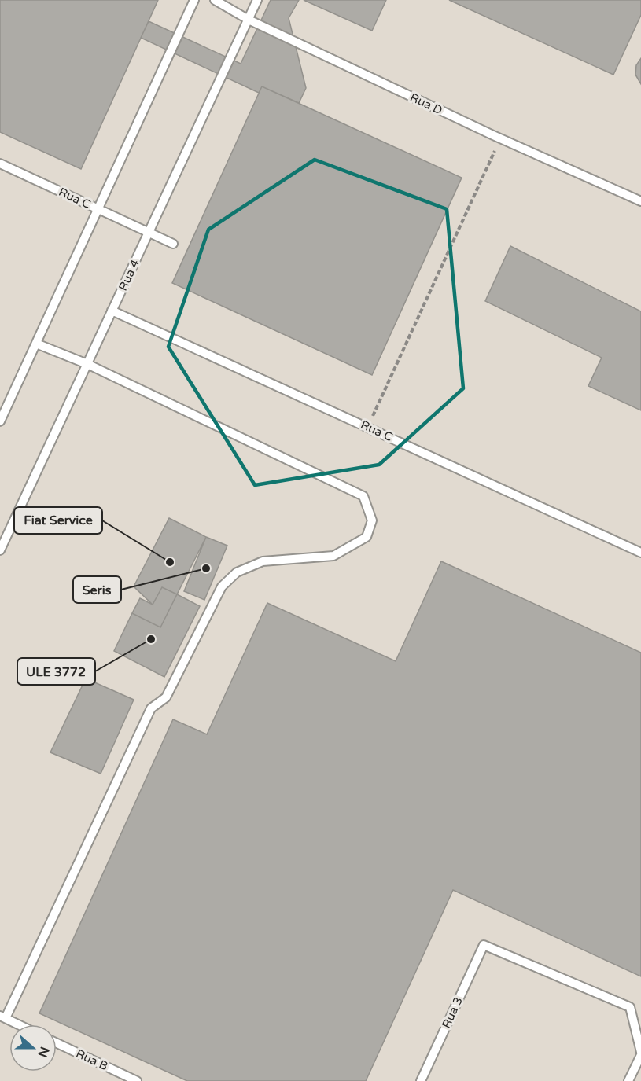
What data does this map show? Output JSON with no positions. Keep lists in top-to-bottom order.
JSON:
{
  "streets": {
    "lane": [
      "Rua D",
      "Rua C",
      "Rua 4",
      "Rua 3",
      "Rua B"
    ]
  },
  "crossings": [
    ["Rua D", "Rua 4"],
    ["Rua C", "Rua 4"]
  ],
  "places": ["Fiat Service", "Seris", "ULE 3772"],
  "north": "right"
}
